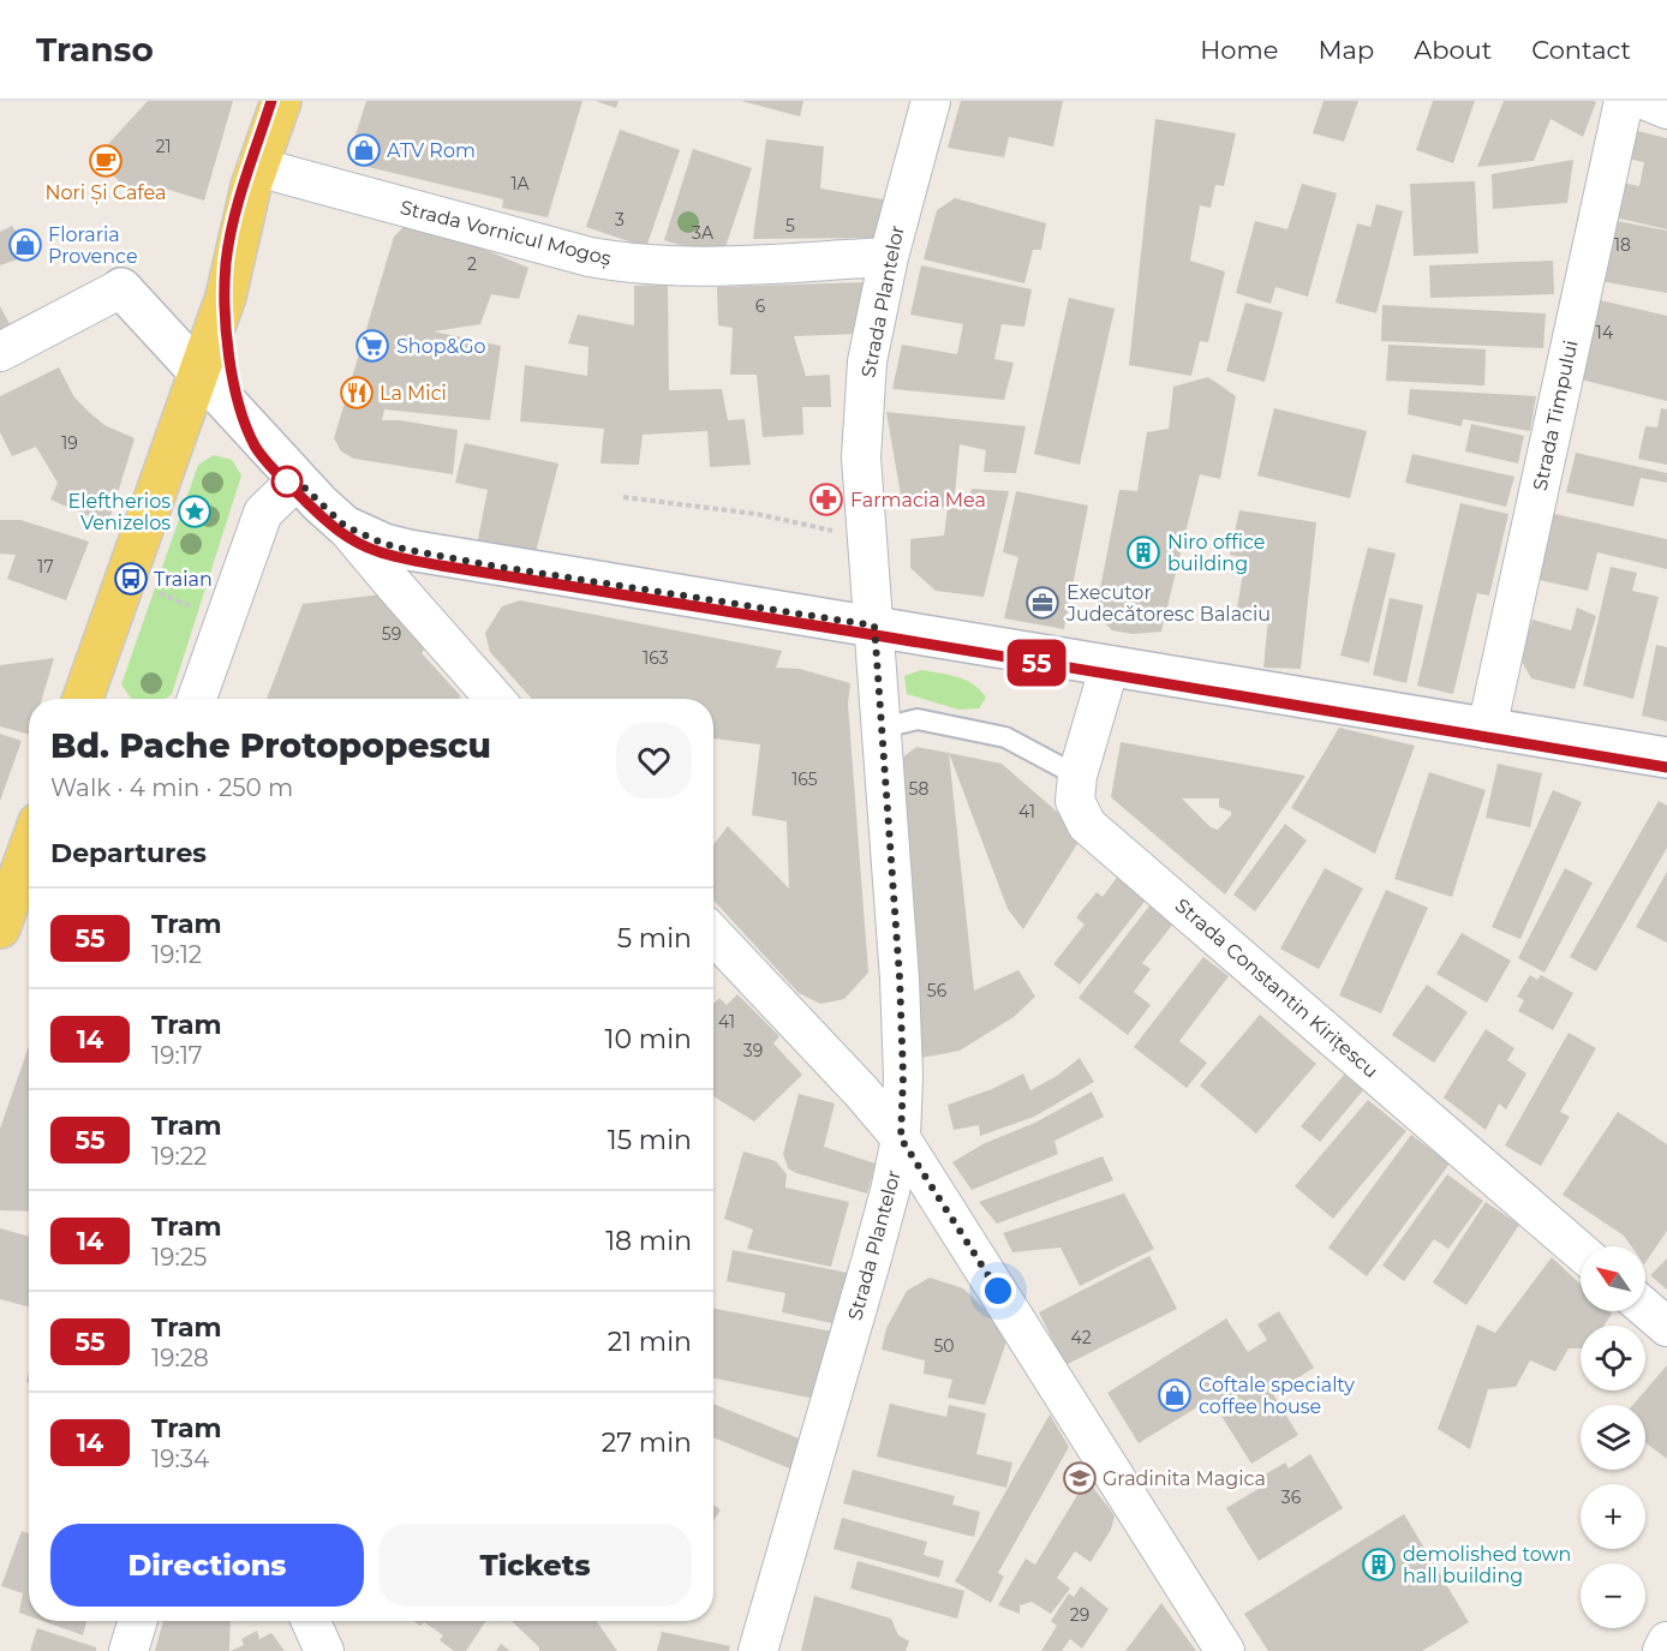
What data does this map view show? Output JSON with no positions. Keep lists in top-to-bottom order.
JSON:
{
  "streets": {
    "street": [
      "Strada Vornicul Mogoș",
      "Strada Plantelor",
      "Strada Timpului",
      "Strada Constantin Kirițescu"
    ]
  },
  "crossings": [
    ["Strada Vornicul Mogoș", "Strada Plantelor"]
  ],
  "places": {
    "shop": ["ATV Rom", "Floraria Provence", "Coftale specialty coffee house"],
    "cafe": ["Nori Și Cafea"],
    "supermarket": ["Shop&Go"],
    "restaurant": ["La Mici"],
    "pharmacy": ["Farmacia Mea"],
    "place": ["Eleftherios Venizelos"],
    "building": ["Niro office building", "demolished town hall building"],
    "bus stop": ["Traian"],
    "office": ["Executor Judecătoresc Balaciu"],
    "school or university": ["Gradinita Magica"]
  },
  "lines": ["tram line 55"],
  "house_numbers": [
    "21",
    "1A",
    "3",
    "5",
    "3A",
    "18",
    "2",
    "6",
    "14",
    "19",
    "17",
    "59",
    "163",
    "165",
    "58",
    "41",
    "56",
    "41",
    "39",
    "42",
    "50",
    "36",
    "29"
  ],
  "north": "top left",
  "page": {
    "header": "Transo",
    "nav": [
      "Home",
      "Map",
      "About",
      "Contact"
    ],
    "on_map": "55",
    "heading": [
      ["Bd. Pache Protopopescu", "Walk · 4 min · 250 m"],
      "Departures"
    ],
    "list": [
      {
        "mark": "55",
        "name": "Tram",
        "note": "19:12",
        "value": "5 min"
      },
      {
        "mark": "14",
        "name": "Tram",
        "note": "19:17",
        "value": "10 min"
      },
      {
        "mark": "55",
        "name": "Tram",
        "note": "19:22",
        "value": "15 min"
      },
      {
        "mark": "14",
        "name": "Tram",
        "note": "19:25",
        "value": "18 min"
      },
      {
        "mark": "55",
        "name": "Tram",
        "note": "19:28",
        "value": "21 min"
      },
      {
        "mark": "14",
        "name": "Tram",
        "note": "19:34",
        "value": "27 min"
      }
    ],
    "map_buttons": ["+", "−"],
    "buttons": ["Directions", "Tickets"]
  }
}
